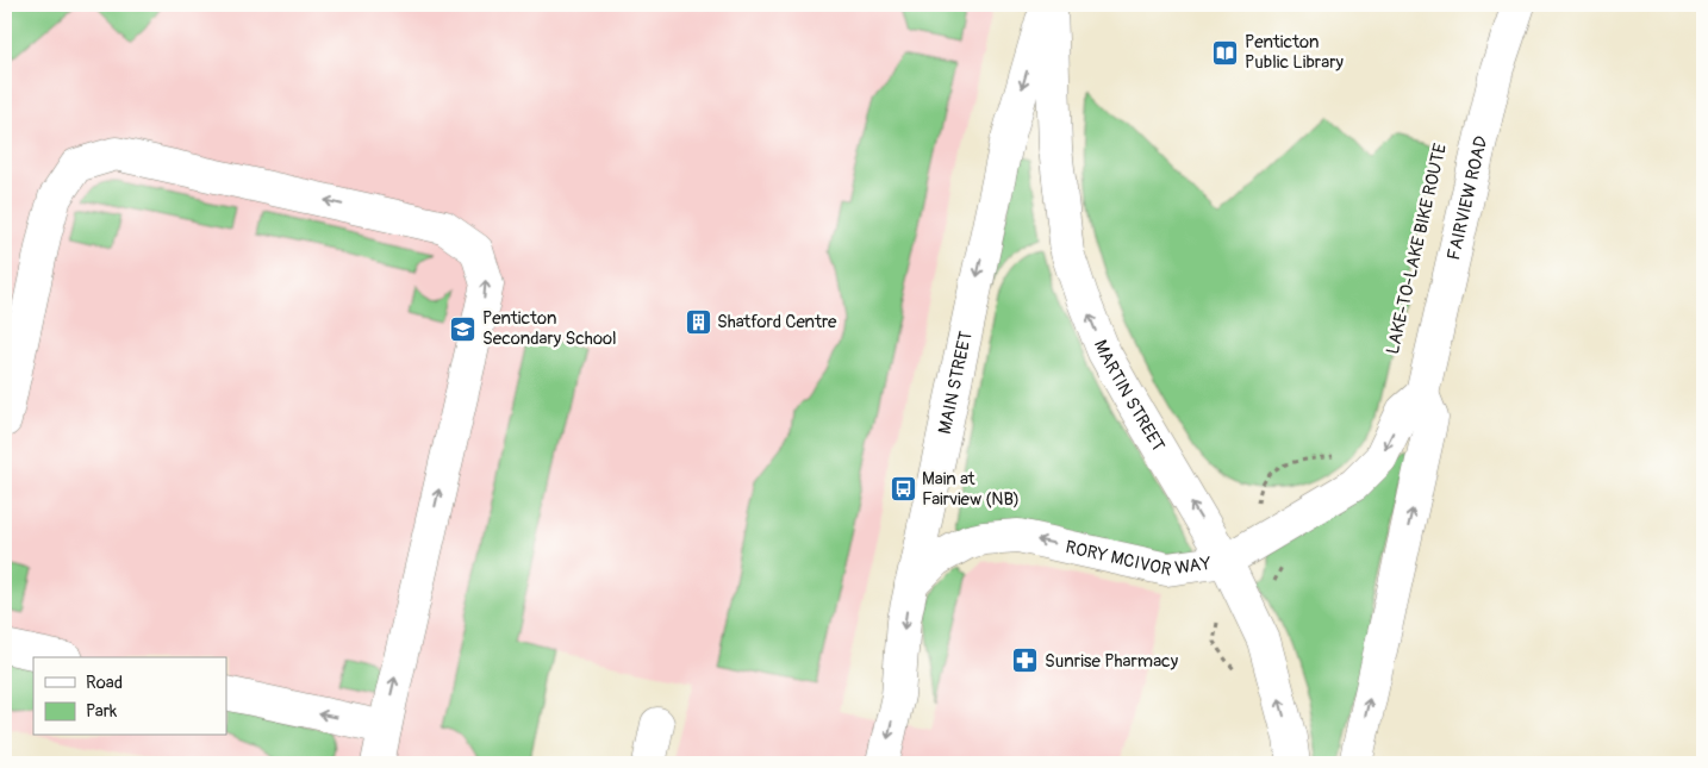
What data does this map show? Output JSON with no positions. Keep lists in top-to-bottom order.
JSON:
{
  "streets": {
    "main road": [
      "FAIRVIEW ROAD",
      "MAIN STREET",
      "MARTIN STREET",
      "RORY MCIVOR WAY"
    ]
  },
  "crossings": [
    ["FAIRVIEW ROAD", "RORY MCIVOR WAY"],
    ["MAIN STREET", "MARTIN STREET"],
    ["MAIN STREET", "RORY MCIVOR WAY"],
    ["MARTIN STREET", "RORY MCIVOR WAY"]
  ],
  "one_way": ["MAIN STREET", "MARTIN STREET", "RORY MCIVOR WAY"],
  "places": {
    "library": ["Penticton Public Library"],
    "building": ["Shatford Centre"],
    "school or university": ["Penticton Secondary School"],
    "bus stop": ["Main at Fairview (NB)"],
    "pharmacy": ["Sunrise Pharmacy"]
  },
  "legend": ["Road", "Park"]
}
